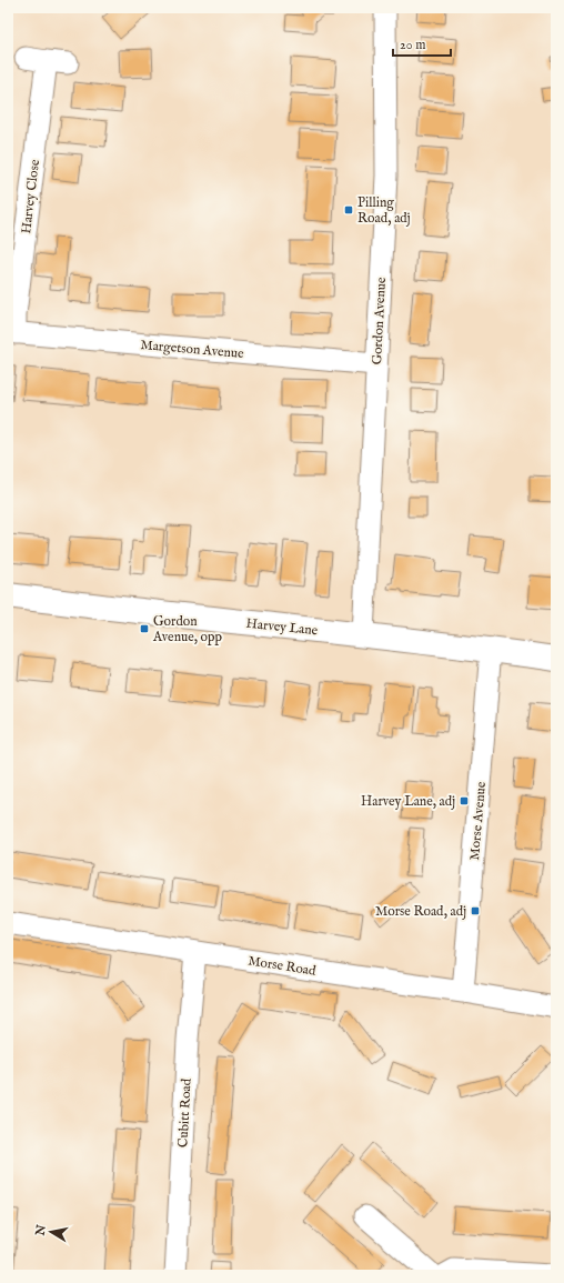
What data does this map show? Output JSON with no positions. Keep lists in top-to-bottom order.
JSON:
{
  "streets": {
    "street": [
      "Harvey Close",
      "Gordon Avenue",
      "Margetson Avenue",
      "Harvey Lane",
      "Morse Avenue",
      "Morse Road",
      "Cubitt Road"
    ]
  },
  "crossings": [
    ["Harvey Close", "Margetson Avenue"],
    ["Gordon Avenue", "Margetson Avenue"],
    ["Gordon Avenue", "Harvey Lane"],
    ["Harvey Lane", "Morse Avenue"],
    ["Morse Avenue", "Morse Road"],
    ["Morse Road", "Cubitt Road"]
  ],
  "places": {
    "transit": [
      "Pilling Road, adj",
      "Gordon Avenue, opp",
      "Harvey Lane, adj",
      "Morse Road, adj"
    ]
  },
  "scale_bar": "20 m",
  "north": "left"
}
